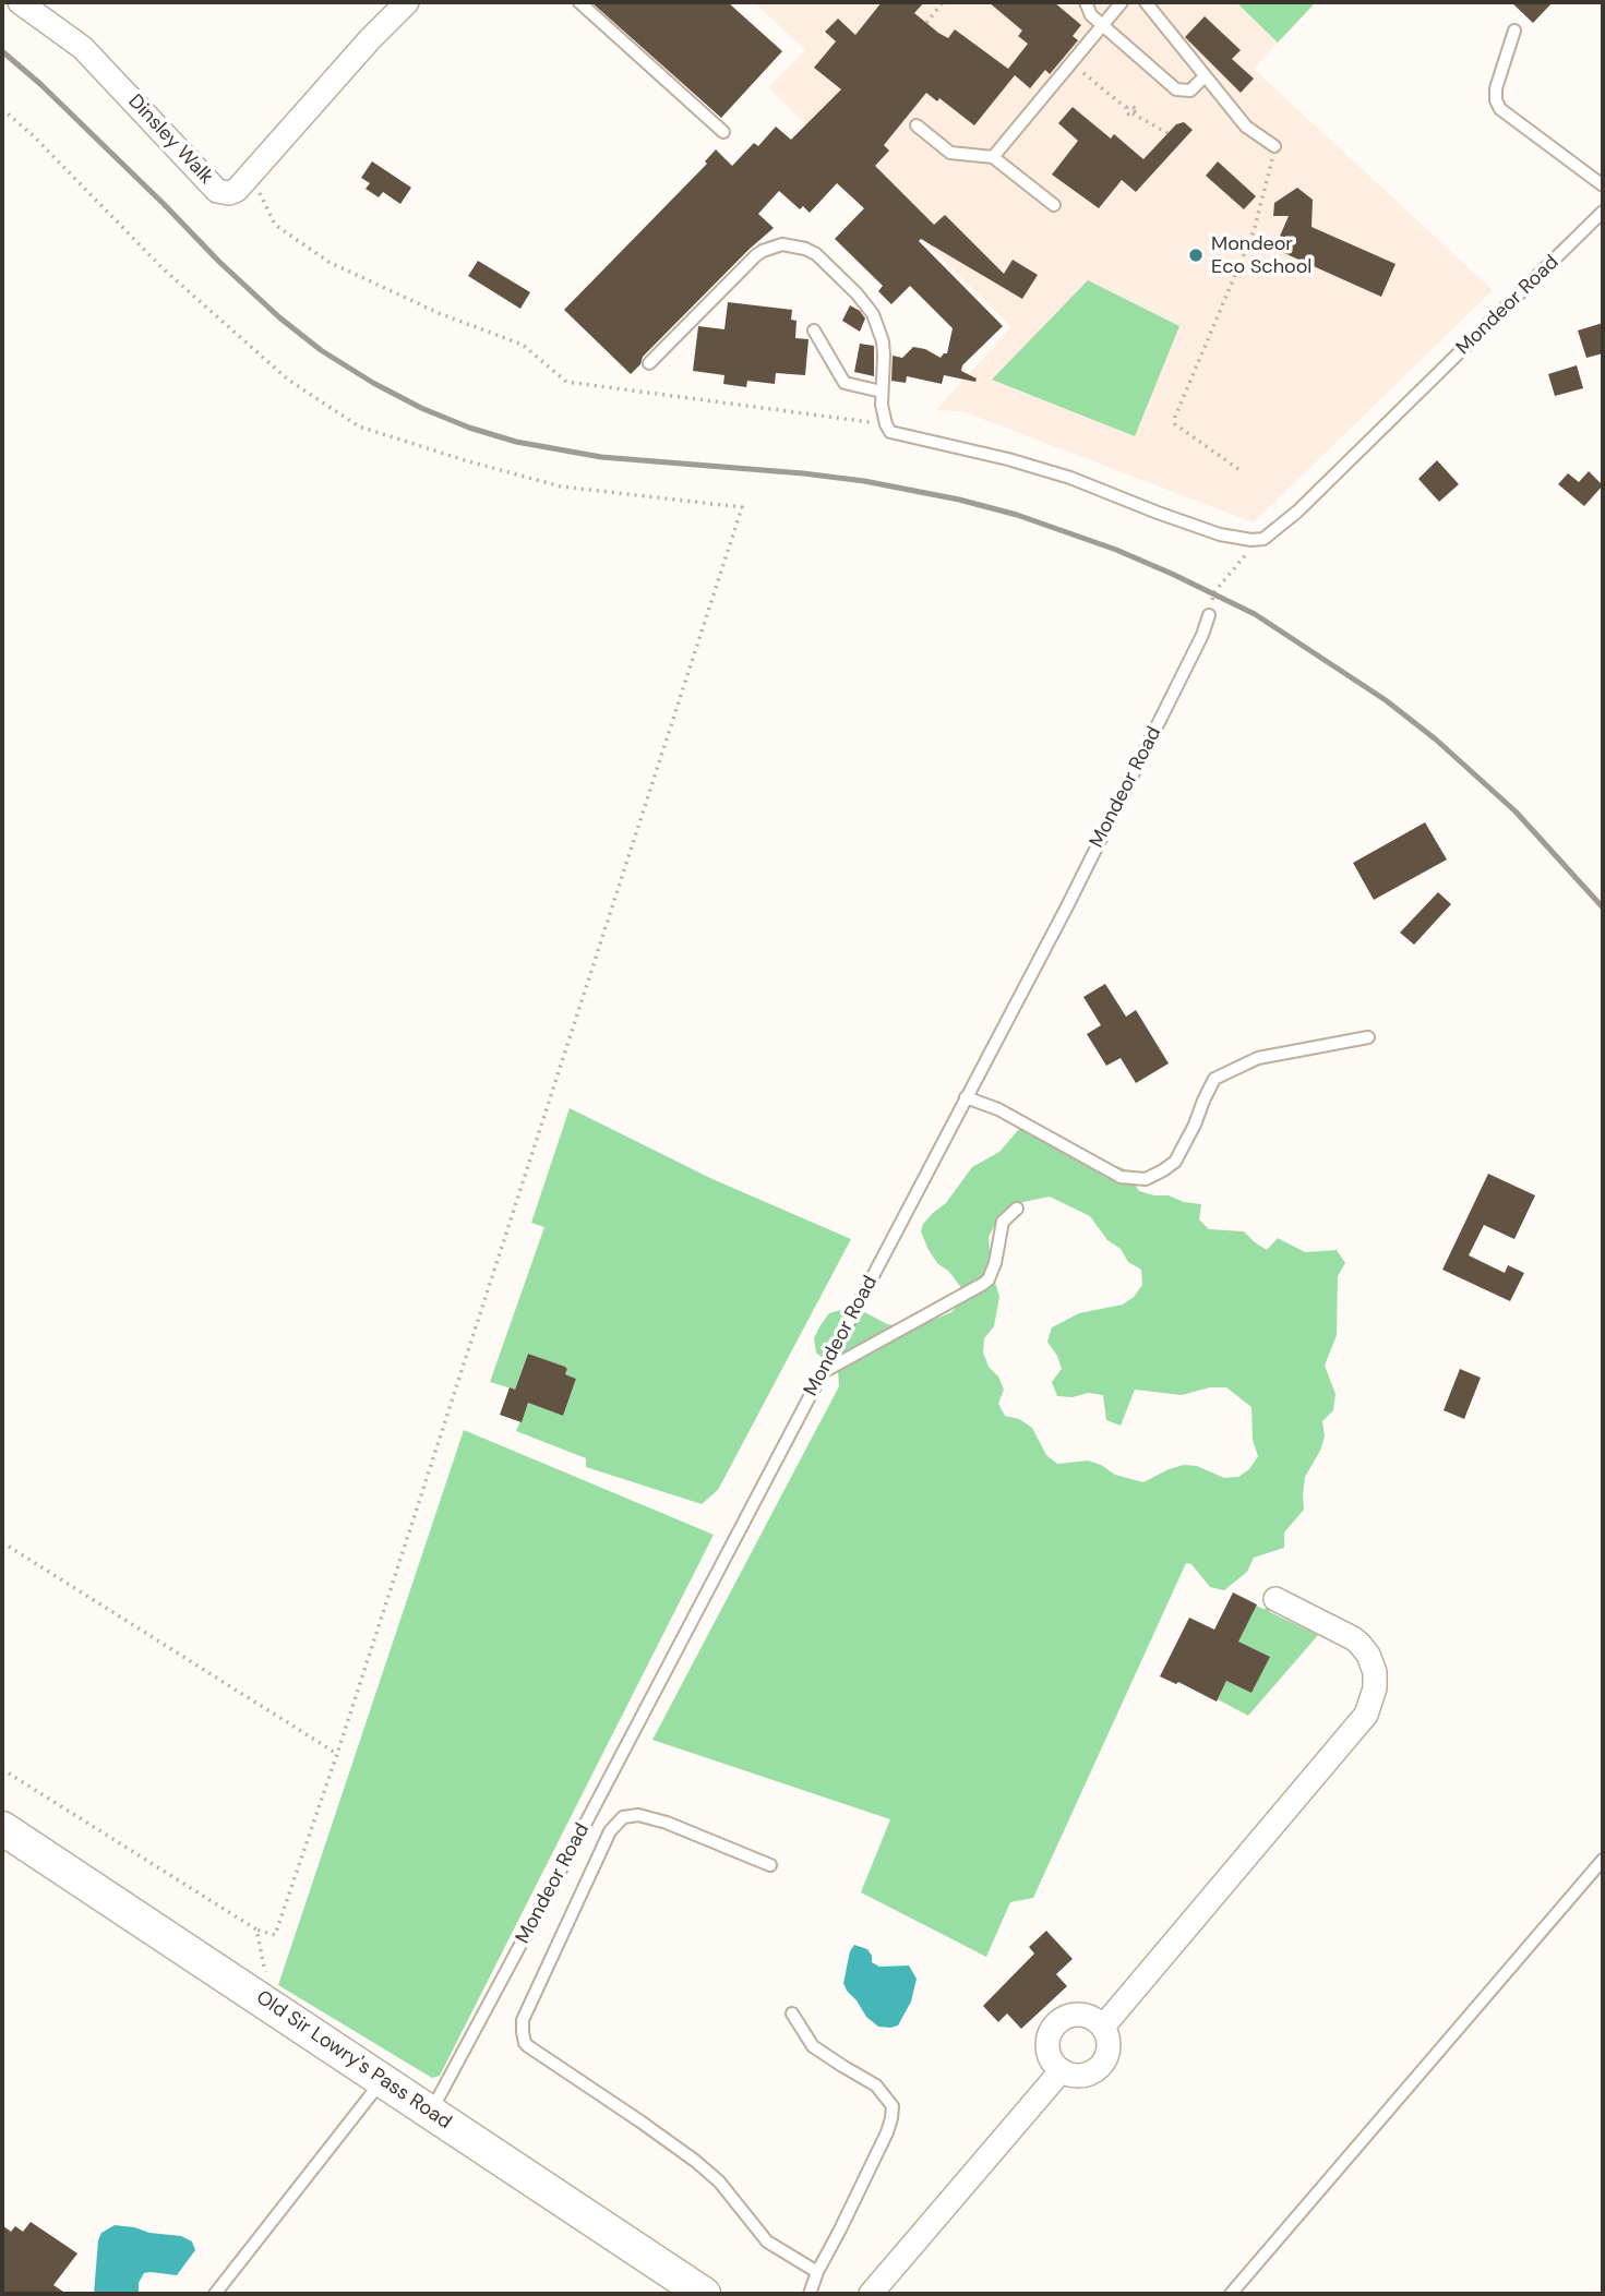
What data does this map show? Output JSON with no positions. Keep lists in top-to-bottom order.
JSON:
{
  "streets": {
    "main road": ["Old Sir Lowry's Pass Road"],
    "street": ["Dinsley Walk"],
    "lane": ["Mondeor Road"]
  },
  "crossings": [
    ["Mondeor Road", "Old Sir Lowry's Pass Road"]
  ],
  "places": ["Mondeor Eco School"]
}
